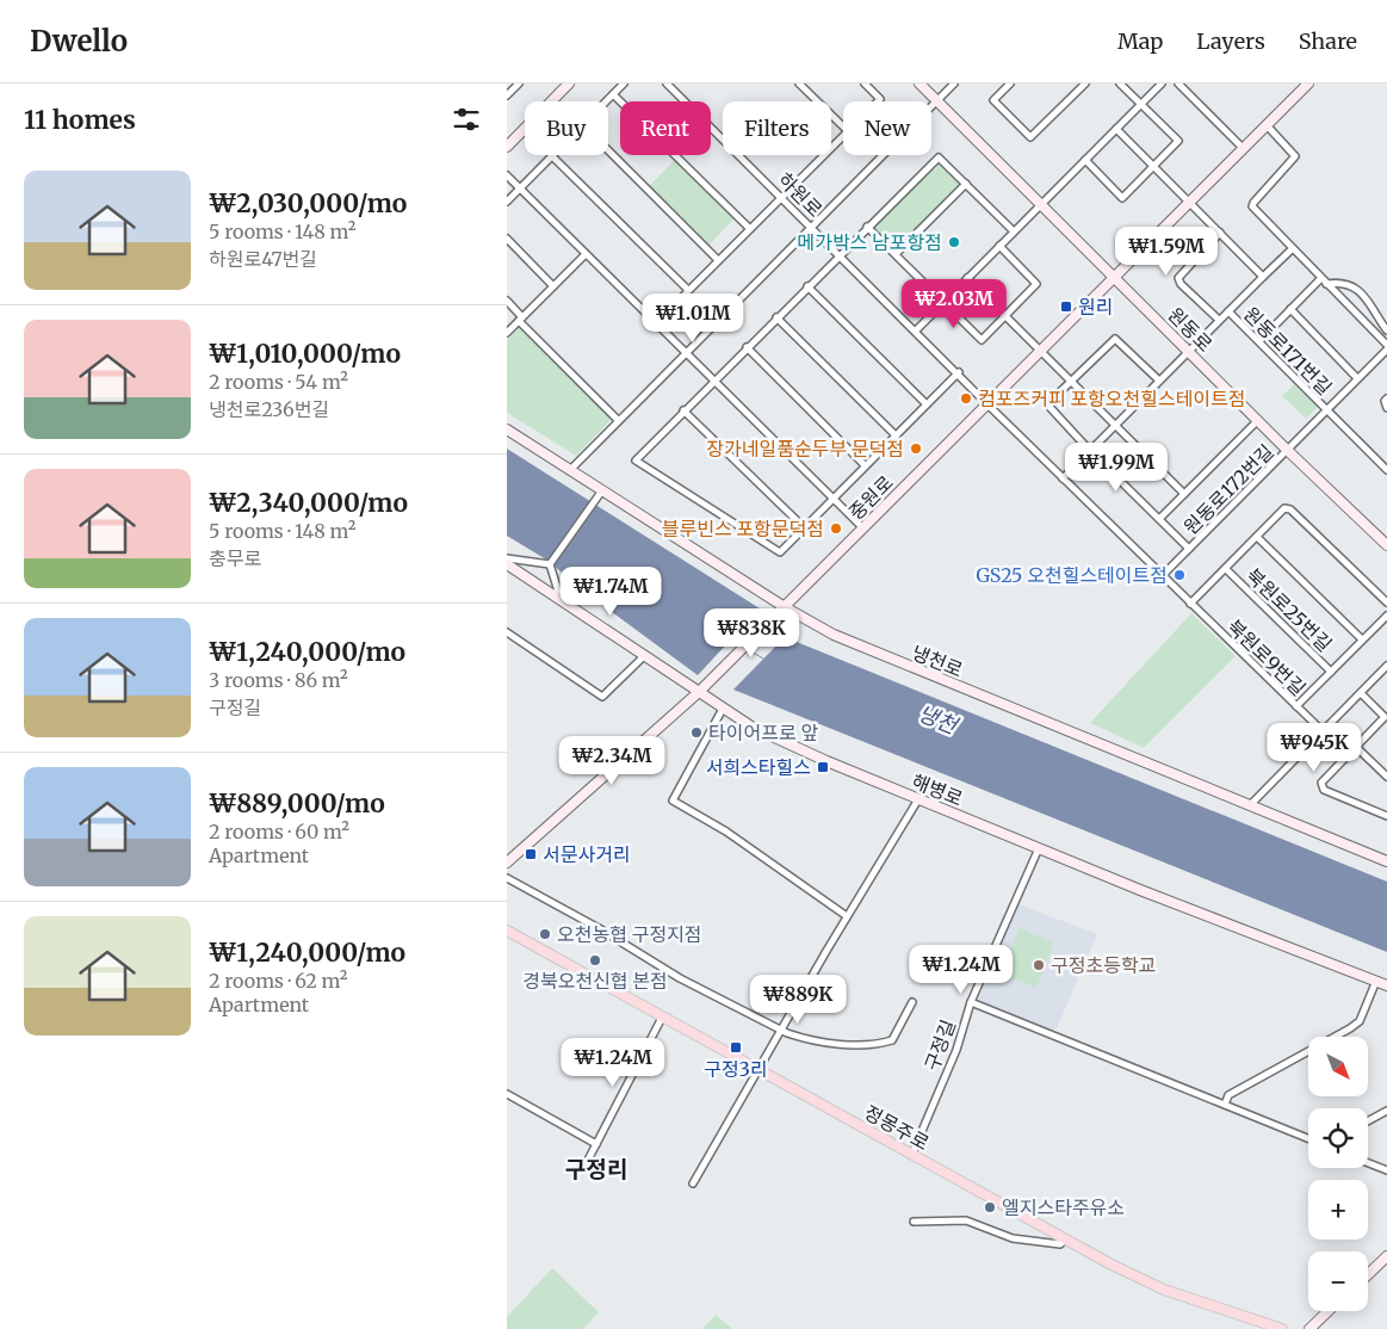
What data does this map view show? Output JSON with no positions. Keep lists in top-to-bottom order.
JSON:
{
  "streets": {
    "main road": ["정몽주로"],
    "street": [
      "하원로",
      "원동로",
      "원동로171번길",
      "원동로172번길",
      "중원로",
      "북원로25번길",
      "북원로9번길",
      "냉천로",
      "해병로",
      "구정길"
    ]
  },
  "crossings": [
    ["하원로", "중원로"],
    ["하원로", "북원로9번길"],
    ["원동로", "원동로171번길"],
    ["원동로", "원동로172번길"],
    ["원동로", "중원로"],
    ["원동로171번길", "원동로172번길"],
    ["원동로172번길", "북원로9번길"],
    ["중원로", "북원로9번길"],
    ["중원로", "냉천로"],
    ["중원로", "해병로"],
    ["북원로25번길", "북원로9번길"],
    ["해병로", "구정길"],
    ["구정길", "정몽주로"]
  ],
  "districts": ["구정리"],
  "water": ["냉천"],
  "places": {
    "other": [
      "메가박스 남포항점",
      "컴포즈커피 포항오천힐스테이트점",
      "장가네일품순두부 문덕점",
      "블루빈스 포항문덕점",
      "GS25 오천힐스테이트점",
      "타이어프로 앞",
      "오천농협 구정지점",
      "경북오천신협 본점",
      "구정초등학교",
      "엘지스타주유소"
    ],
    "transit": [
      "원리",
      "서희스타힐스",
      "서문사거리",
      "구정3리"
    ]
  },
  "north": "bottom right",
  "page": {
    "header": "Dwello",
    "nav": ["Map", "Layers", "Share"],
    "heading": "11 homes",
    "chip": [
      "Buy",
      "Rent",
      "Filters",
      "New"
    ],
    "list": [
      {
        "name": "₩2,030,000/mo",
        "note": "5 rooms · 148 m² · 하원로47번길"
      },
      {
        "name": "₩1,010,000/mo",
        "note": "2 rooms · 54 m² · 냉천로236번길"
      },
      {
        "name": "₩2,340,000/mo",
        "note": "5 rooms · 148 m² · 충무로"
      },
      {
        "name": "₩1,240,000/mo",
        "note": "3 rooms · 86 m² · 구정길"
      },
      {
        "name": "₩889,000/mo",
        "note": "2 rooms · 60 m² · Apartment"
      },
      {
        "name": "₩1,240,000/mo",
        "note": "2 rooms · 62 m² · Apartment"
      }
    ],
    "price": [
      "₩1.59M",
      "₩2.03M",
      "₩1.01M",
      "₩1.99M",
      "₩1.74M",
      "₩838K",
      "₩945K",
      "₩2.34M",
      "₩1.24M",
      "₩889K",
      "₩1.24M"
    ],
    "map_buttons": ["+", "−"]
  }
}
